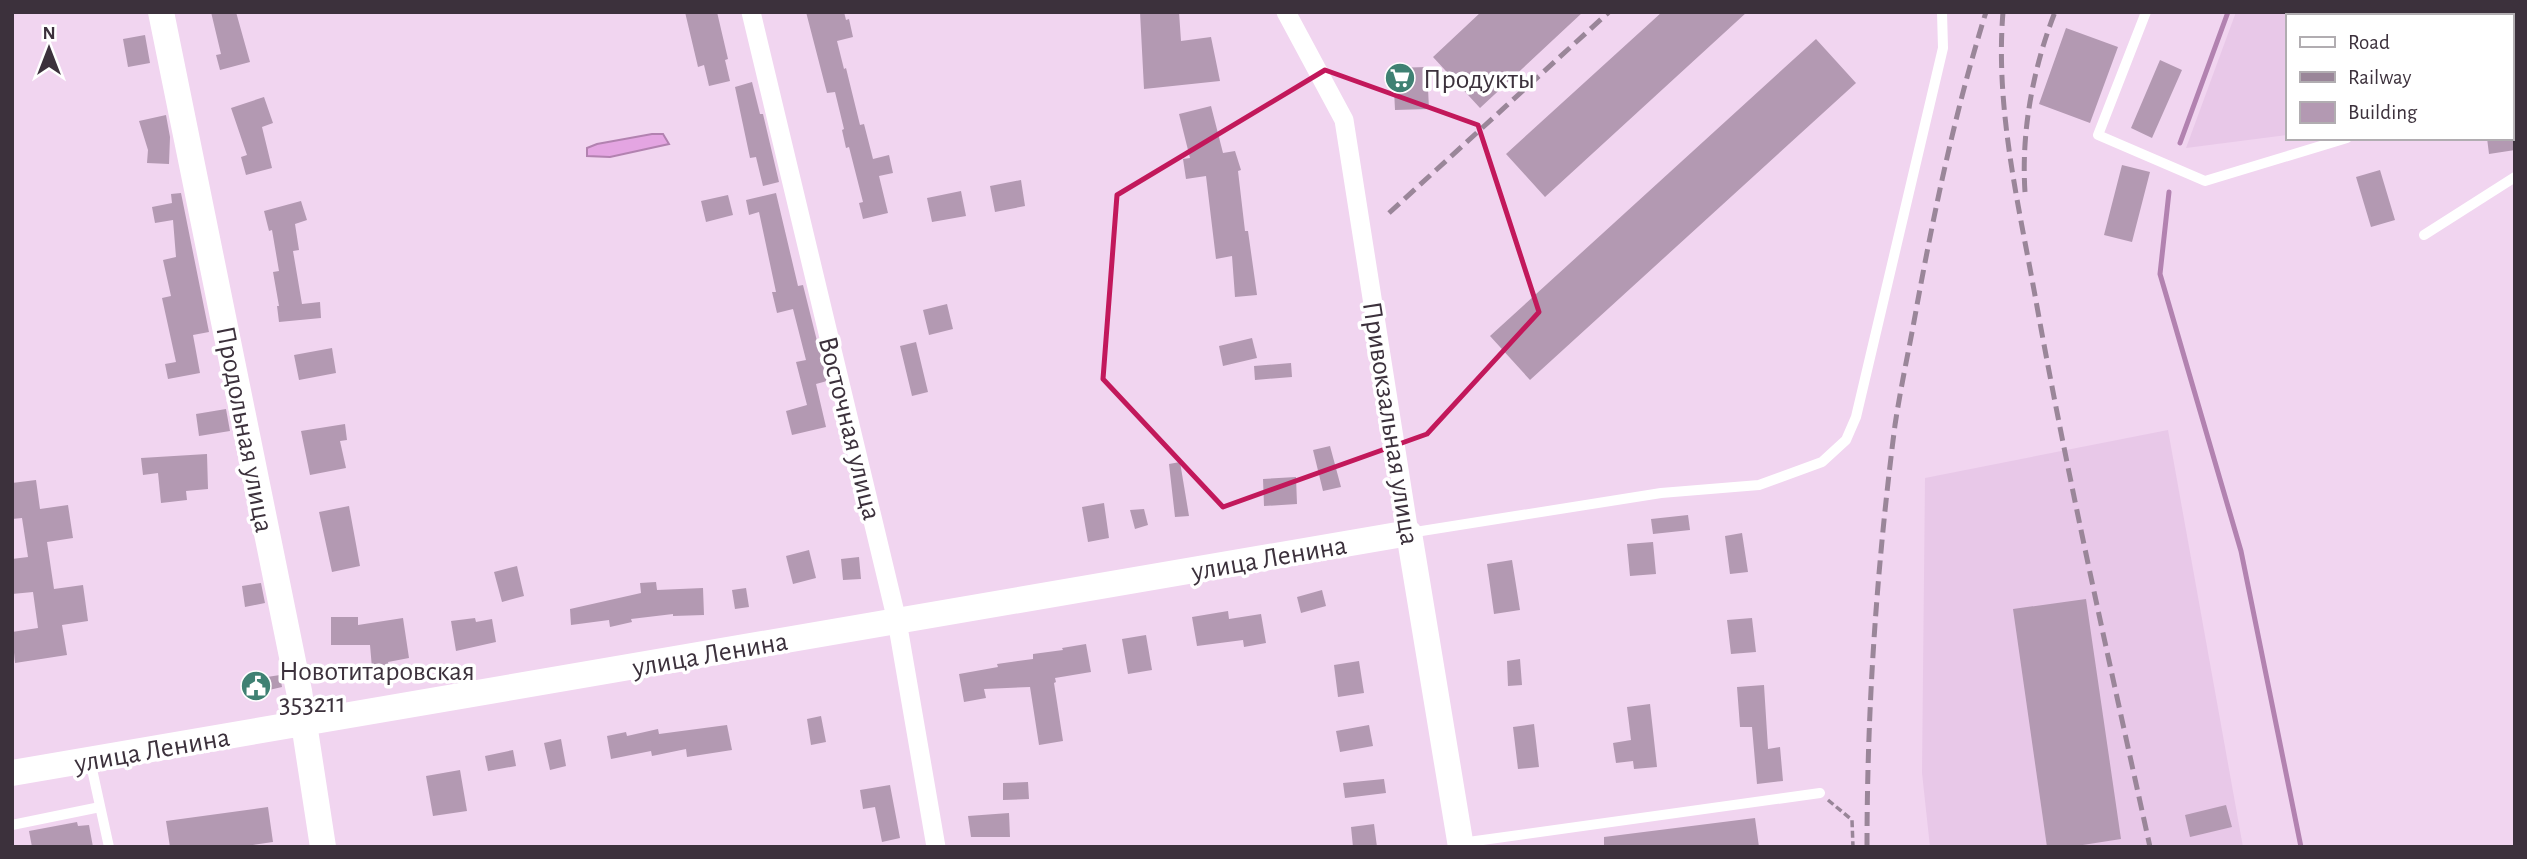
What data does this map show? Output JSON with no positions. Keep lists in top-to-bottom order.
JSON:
{
  "streets": {
    "street": [
      "Привокзальная улица",
      "Восточная улица",
      "Продольная улица",
      "улица Ленина"
    ]
  },
  "crossings": [
    ["Привокзальная улица", "улица Ленина"],
    ["Восточная улица", "улица Ленина"],
    ["Продольная улица", "улица Ленина"]
  ],
  "places": {
    "supermarket": ["Продукты"],
    "public building": ["Новотитаровская 353211"]
  },
  "legend": ["Road", "Railway", "Building"],
  "north": "top"
}
